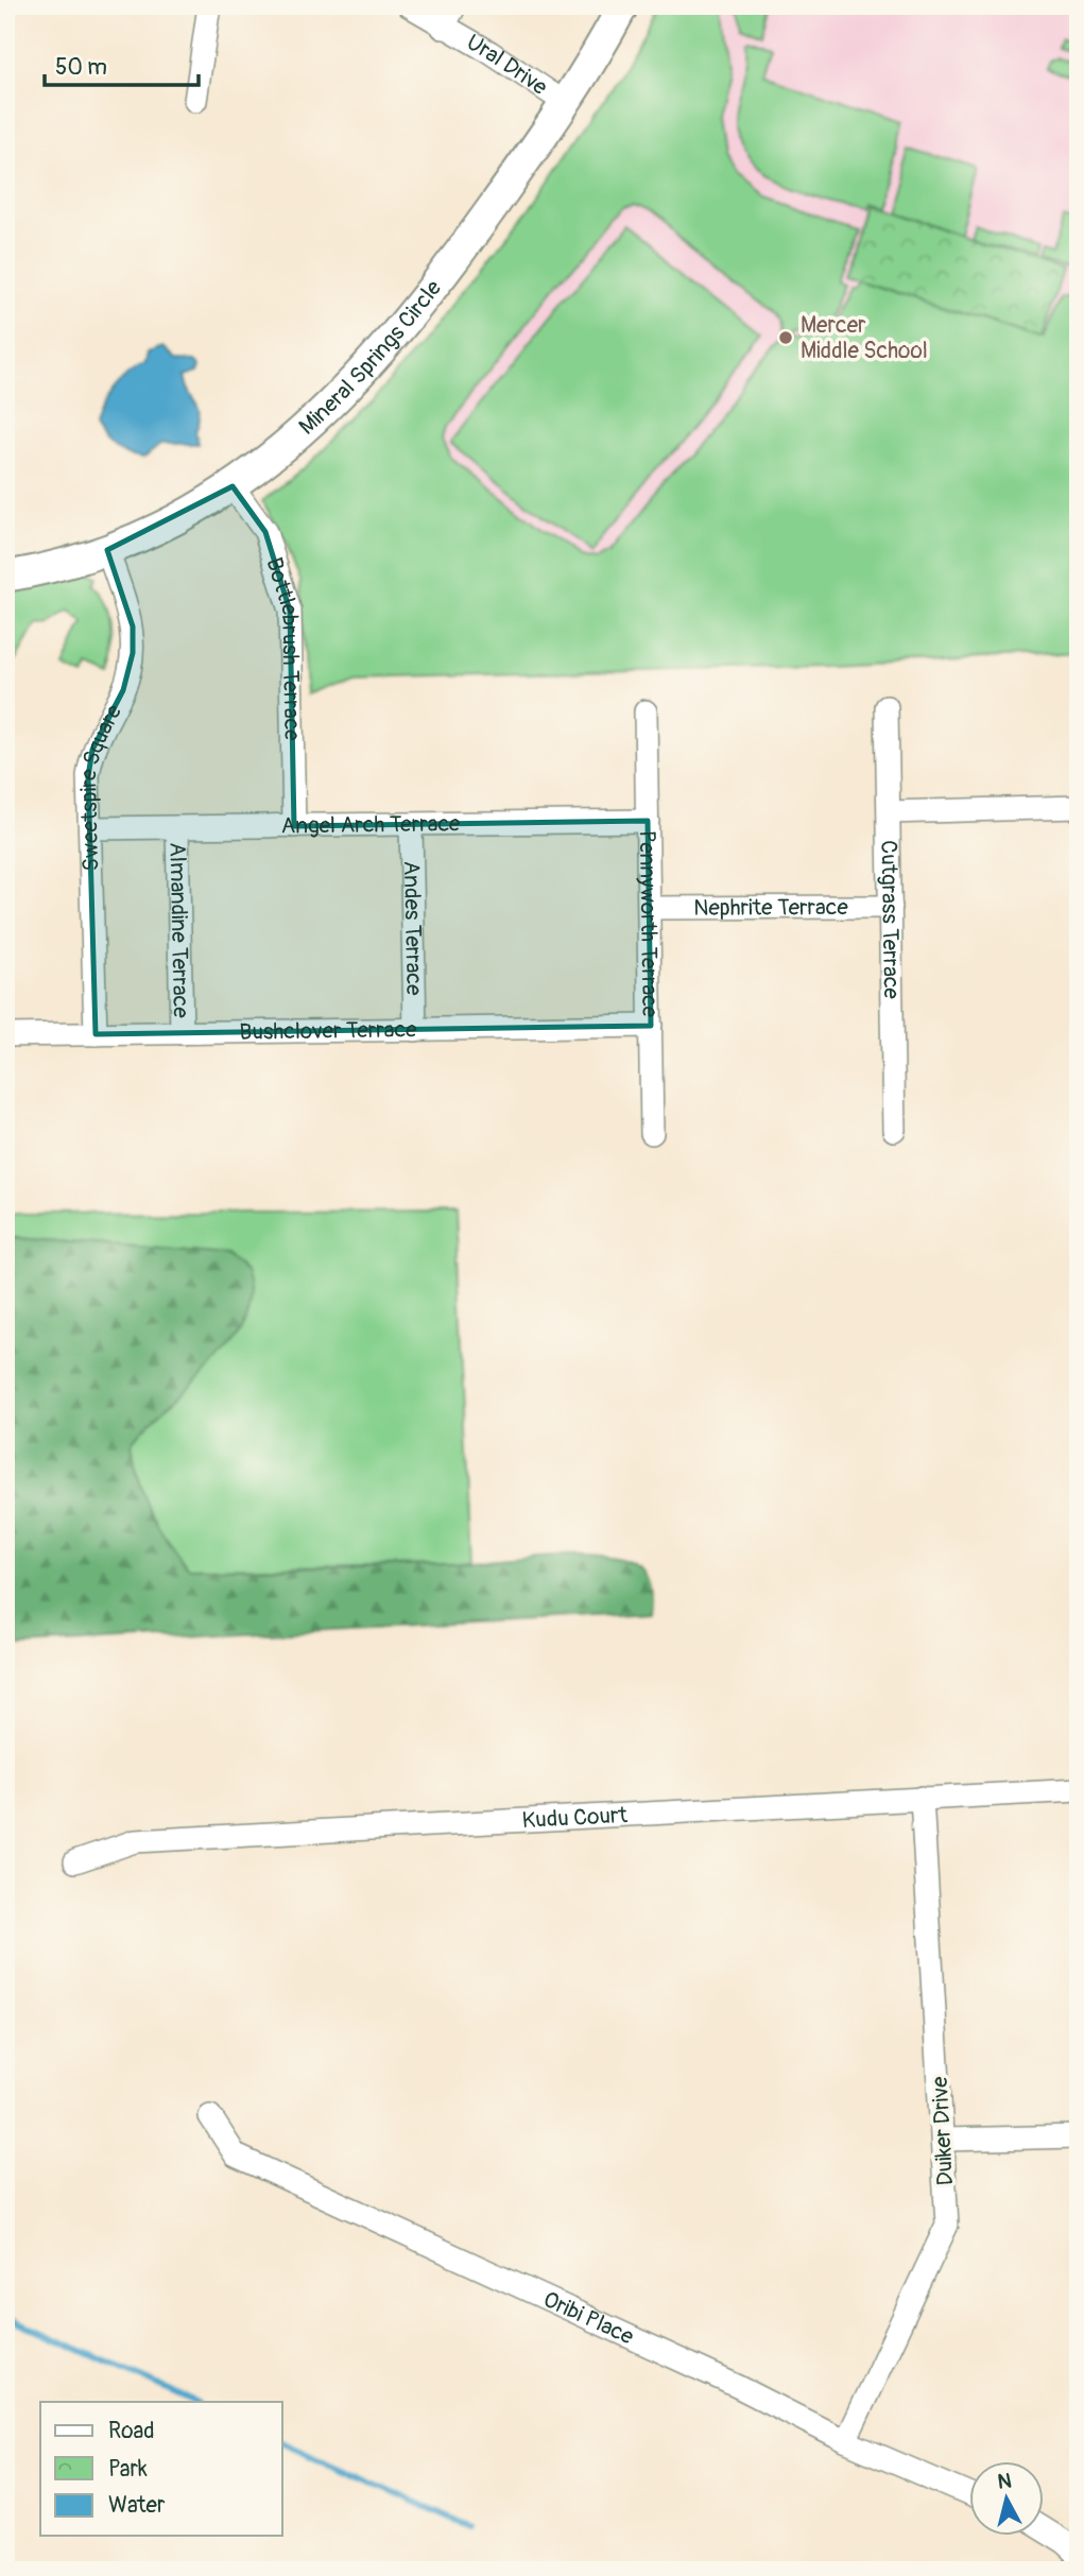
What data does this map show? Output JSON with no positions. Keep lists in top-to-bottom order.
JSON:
{
  "streets": {
    "street": [
      "Ural Drive",
      "Mineral Springs Circle",
      "Bottlebrush Terrace",
      "Sweetspire Square",
      "Angel Arch Terrace",
      "Nephrite Terrace",
      "Cutgrass Terrace",
      "Pennyworth Terrace",
      "Andes Terrace",
      "Almandine Terrace",
      "Bushclover Terrace",
      "Kudu Court",
      "Duiker Drive",
      "Oribi Place"
    ]
  },
  "crossings": [
    ["Ural Drive", "Mineral Springs Circle"],
    ["Mineral Springs Circle", "Bottlebrush Terrace"],
    ["Mineral Springs Circle", "Sweetspire Square"],
    ["Bottlebrush Terrace", "Angel Arch Terrace"],
    ["Sweetspire Square", "Angel Arch Terrace"],
    ["Sweetspire Square", "Bushclover Terrace"],
    ["Angel Arch Terrace", "Pennyworth Terrace"],
    ["Angel Arch Terrace", "Andes Terrace"],
    ["Angel Arch Terrace", "Almandine Terrace"],
    ["Nephrite Terrace", "Cutgrass Terrace"],
    ["Nephrite Terrace", "Pennyworth Terrace"],
    ["Pennyworth Terrace", "Bushclover Terrace"],
    ["Andes Terrace", "Bushclover Terrace"],
    ["Almandine Terrace", "Bushclover Terrace"],
    ["Kudu Court", "Duiker Drive"],
    ["Duiker Drive", "Oribi Place"]
  ],
  "places": ["Mercer Middle School"],
  "legend": ["Road", "Park", "Water"],
  "scale_bar": "50 m",
  "north": "top"
}
